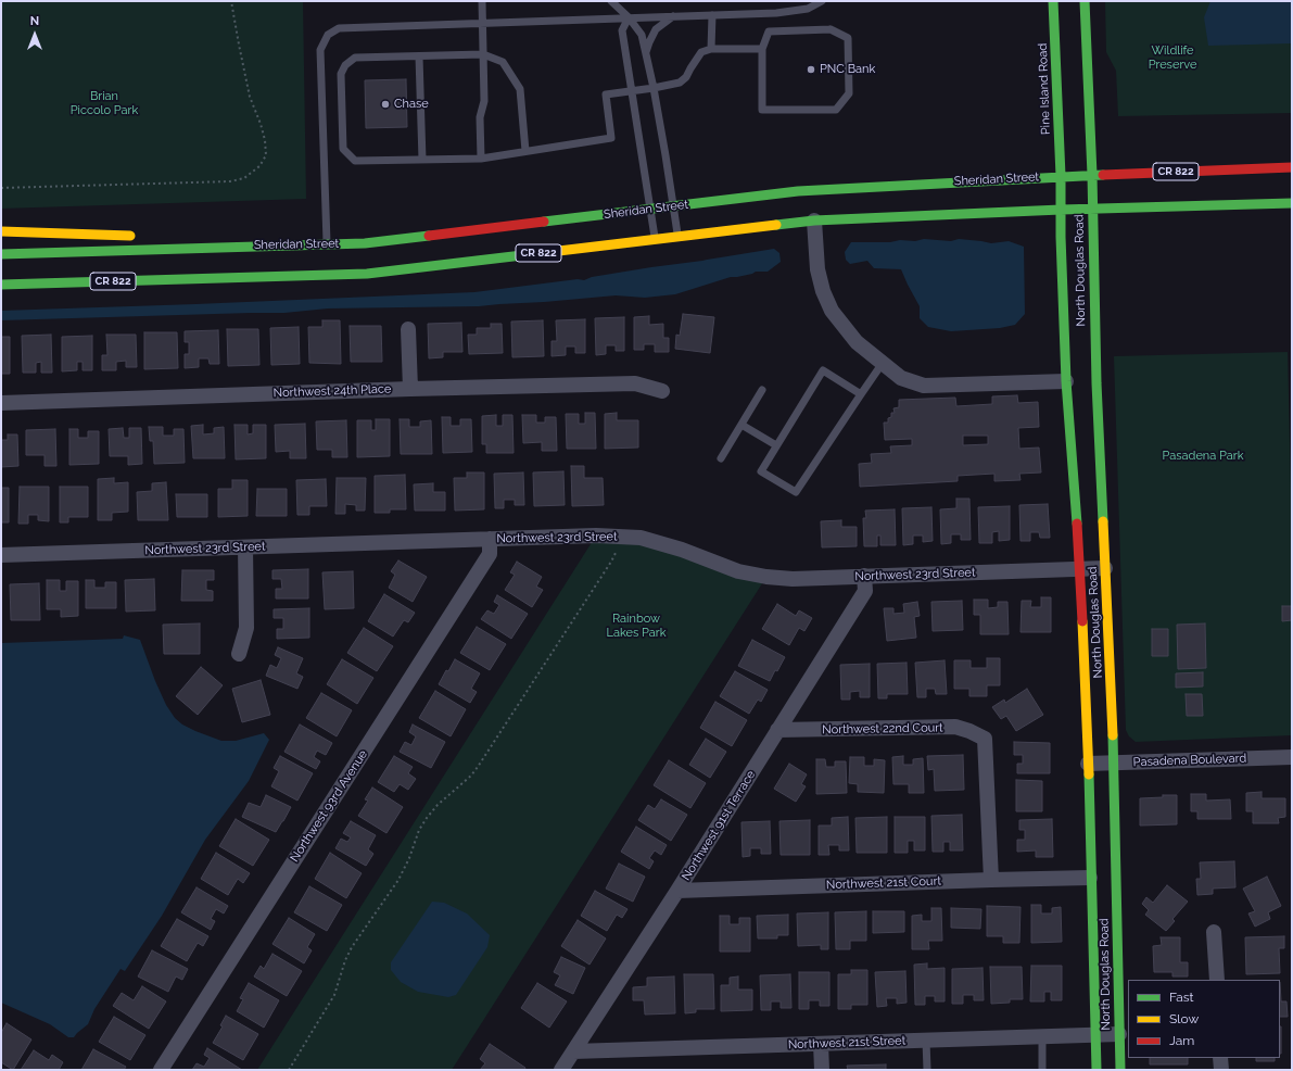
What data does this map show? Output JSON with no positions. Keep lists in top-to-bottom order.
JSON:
{
  "streets": {
    "main road": [
      "Pine Island Road",
      "CR 822",
      "Sheridan Street",
      "North Douglas Road"
    ],
    "street": [
      "Northwest 24th Place",
      "Northwest 23rd Street",
      "Northwest 22nd Court",
      "Pasadena Boulevard",
      "Northwest 93rd Avenue",
      "Northwest 91st Terrace",
      "Northwest 21st Court",
      "Northwest 21st Street"
    ]
  },
  "crossings": [
    ["Pine Island Road", "Sheridan Street"],
    ["Pine Island Road", "North Douglas Road"],
    ["CR 822", "North Douglas Road"],
    ["Sheridan Street", "North Douglas Road"],
    ["North Douglas Road", "Northwest 23rd Street"],
    ["North Douglas Road", "Pasadena Boulevard"],
    ["North Douglas Road", "Northwest 21st Court"],
    ["North Douglas Road", "Northwest 21st Street"],
    ["Northwest 23rd Street", "Northwest 93rd Avenue"],
    ["Northwest 23rd Street", "Northwest 91st Terrace"],
    ["Northwest 22nd Court", "Northwest 91st Terrace"],
    ["Northwest 22nd Court", "Northwest 21st Court"],
    ["Northwest 91st Terrace", "Northwest 21st Court"],
    ["Northwest 91st Terrace", "Northwest 21st Street"]
  ],
  "parks": [
    "Wildlife Preserve",
    "Brian Piccolo Park",
    "Pasadena Park",
    "Rainbow Lakes Park"
  ],
  "places": ["PNC Bank", "Chase"],
  "legend": ["Fast", "Slow", "Jam"],
  "north": "top"
}
